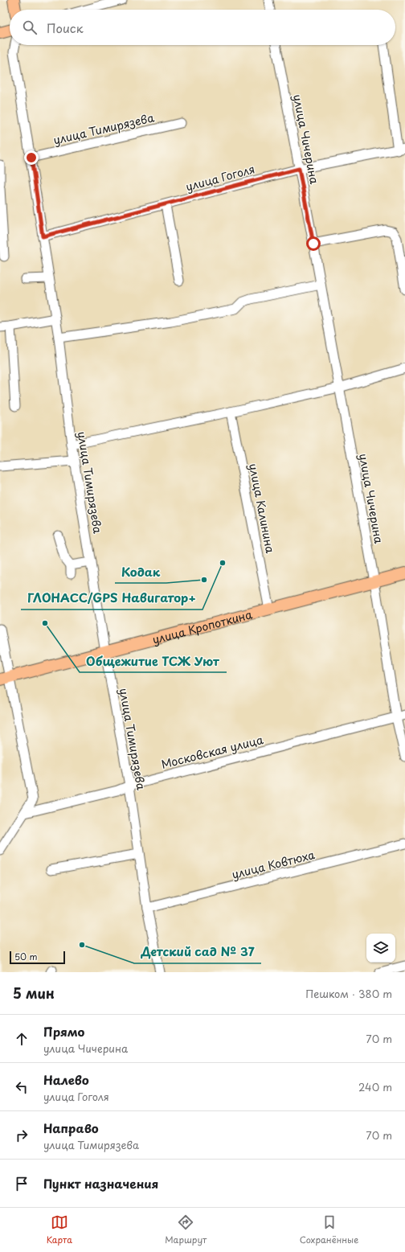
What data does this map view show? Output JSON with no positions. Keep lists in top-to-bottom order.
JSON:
{
  "streets": {
    "main road": ["улица Кропоткина"],
    "street": [
      "улица Тимирязева",
      "улица Чичерина",
      "улица Гоголя",
      "улица Калинина",
      "Московская улица",
      "улица Ковтюха"
    ]
  },
  "crossings": [
    ["улица Тимирязева", "улица Гоголя"],
    ["улица Тимирязева", "улица Кропоткина"],
    ["улица Тимирязева", "Московская улица"],
    ["улица Тимирязева", "улица Ковтюха"],
    ["улица Чичерина", "улица Гоголя"],
    ["улица Чичерина", "улица Кропоткина"],
    ["улица Чичерина", "Московская улица"],
    ["улица Калинина", "улица Кропоткина"]
  ],
  "places": [
    "ГЛОНАСС/GPS Навигатор+",
    "Кодак",
    "Общежитие ТСЖ Уют",
    "Детский сад № 37"
  ],
  "scale_bar": "50 m",
  "page": {
    "search": "Поиск",
    "scale": "50 m",
    "heading": ["5 мин", "Пешком · 380 m"],
    "list": [
      ["Прямо", "улица Чичерина", "70 m"],
      ["Налево", "улица Гоголя", "240 m"],
      ["Направо", "улица Тимирязева", "70 m"],
      "Пункт назначения"
    ],
    "nav": ["Карта", "Маршрут", "Сохранённые"]
  }
}
